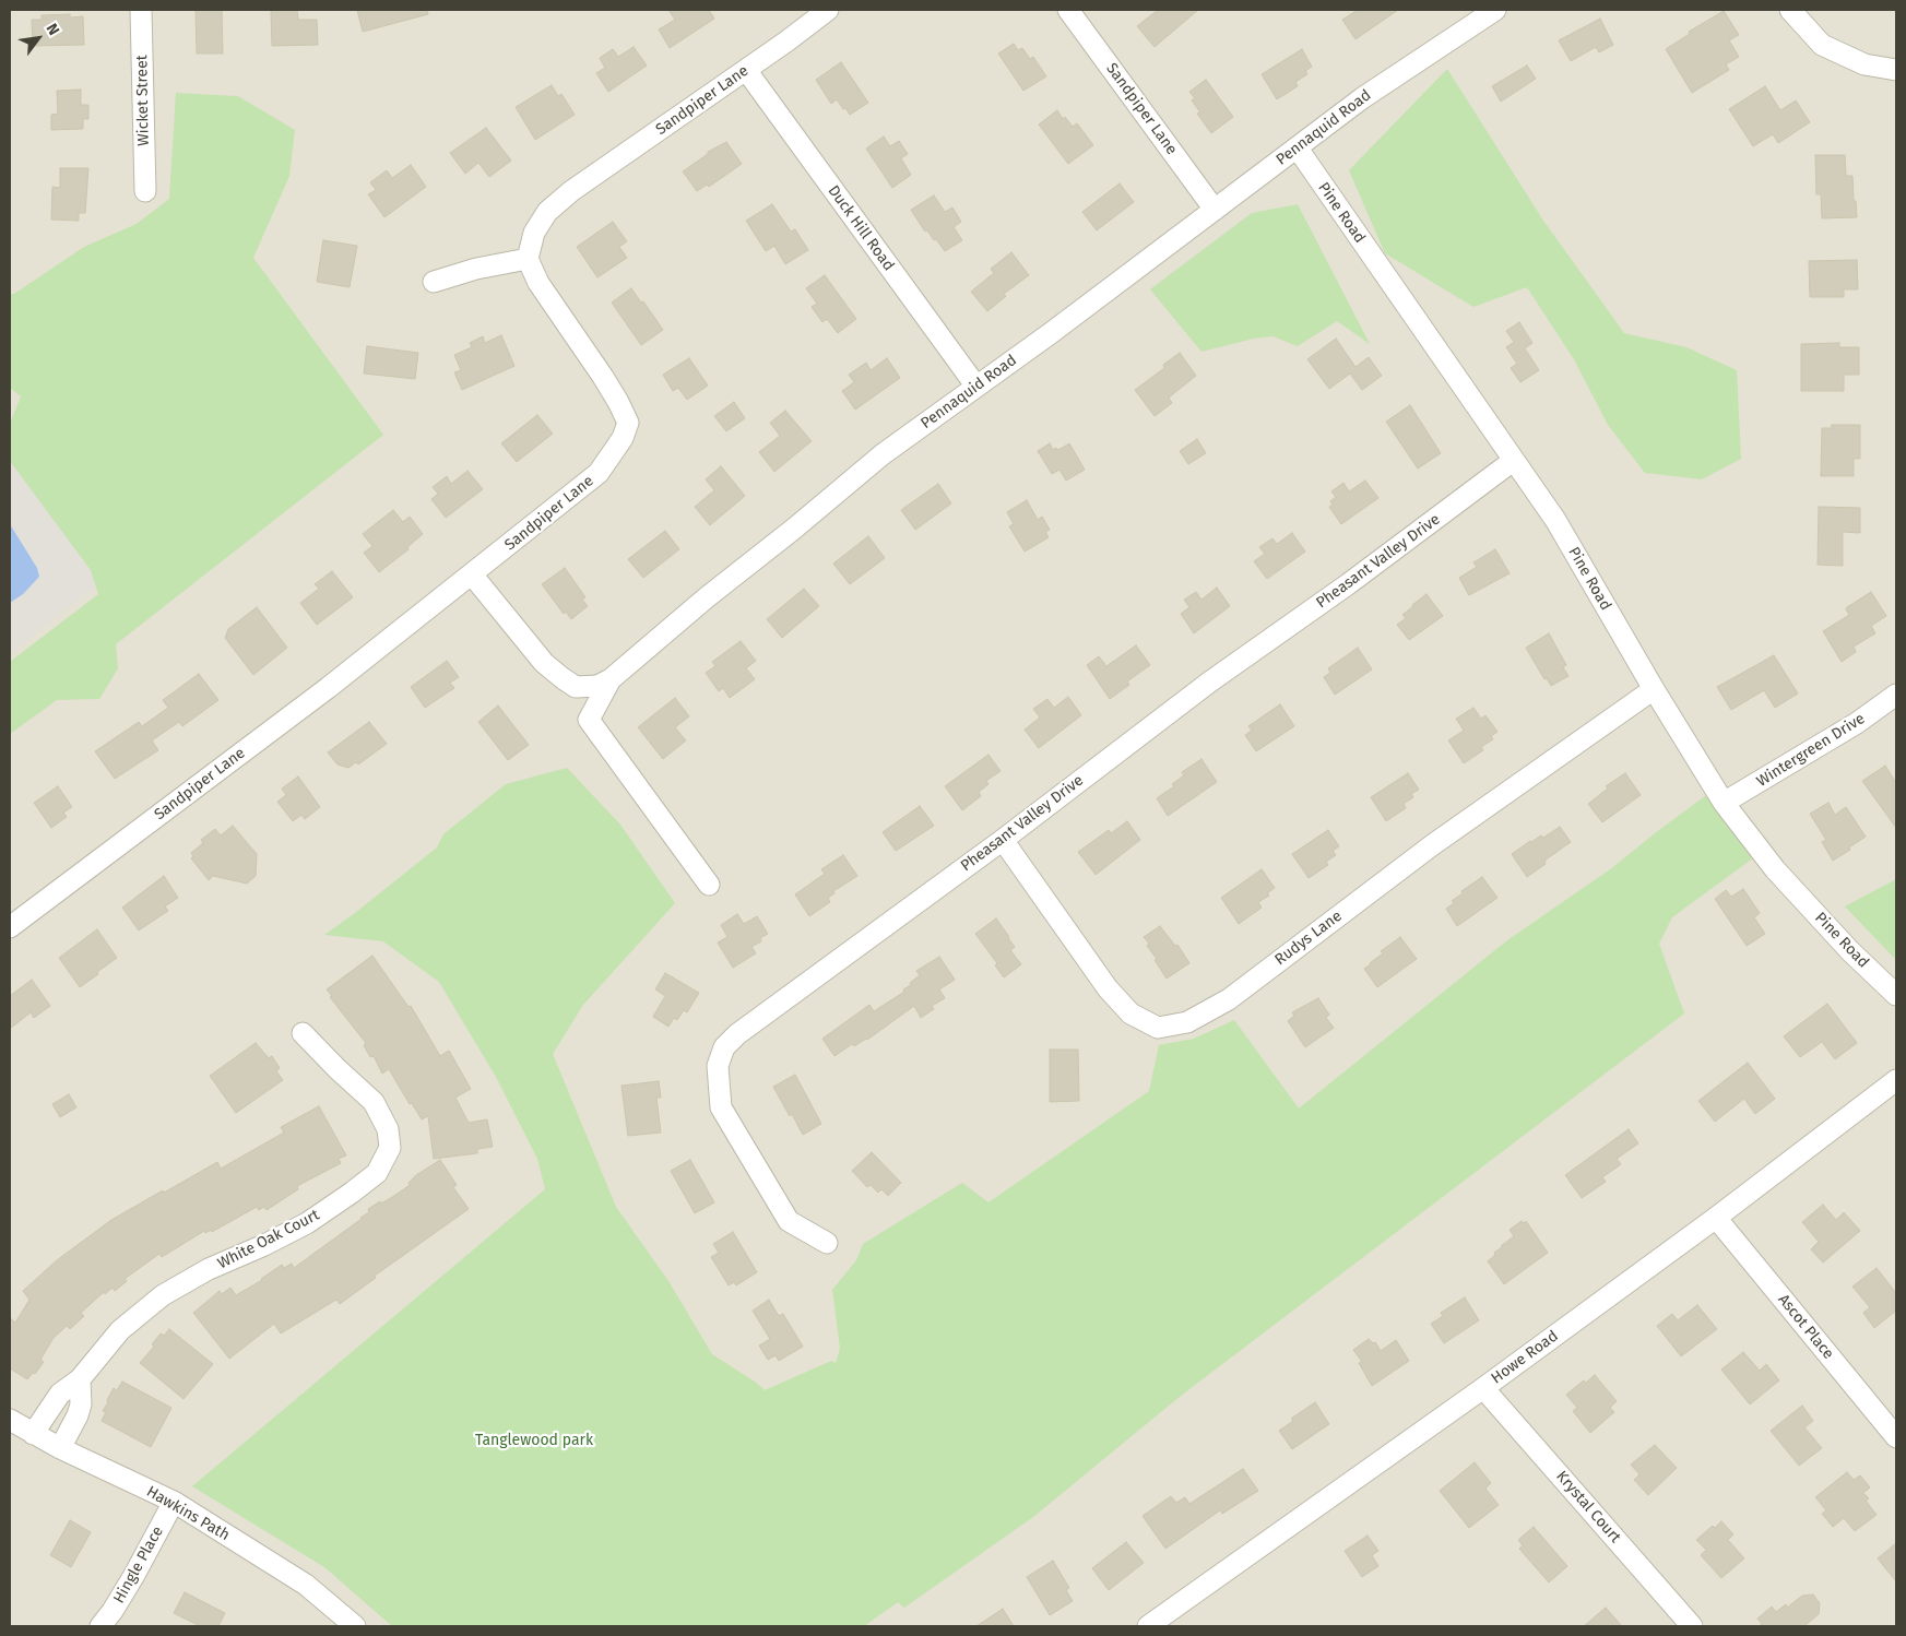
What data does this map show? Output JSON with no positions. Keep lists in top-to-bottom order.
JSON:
{
  "streets": {
    "street": [
      "Wicket Street",
      "Sandpiper Lane",
      "Pennaquid Road",
      "Pine Road",
      "Duck Hill Road",
      "Pheasant Valley Drive",
      "Wintergreen Drive",
      "Rudys Lane",
      "White Oak Court",
      "Ascot Place",
      "Howe Road",
      "Krystal Court",
      "Hawkins Path",
      "Hingle Place"
    ]
  },
  "crossings": [
    ["Sandpiper Lane", "Pennaquid Road"],
    ["Sandpiper Lane", "Duck Hill Road"],
    ["Pennaquid Road", "Pine Road"],
    ["Pennaquid Road", "Duck Hill Road"],
    ["Pine Road", "Pheasant Valley Drive"],
    ["Pine Road", "Wintergreen Drive"],
    ["Pine Road", "Rudys Lane"],
    ["Pheasant Valley Drive", "Rudys Lane"],
    ["White Oak Court", "Hawkins Path"],
    ["Ascot Place", "Howe Road"],
    ["Howe Road", "Krystal Court"],
    ["Hawkins Path", "Hingle Place"]
  ],
  "parks": ["Tanglewood park"],
  "north": "top right"
}
